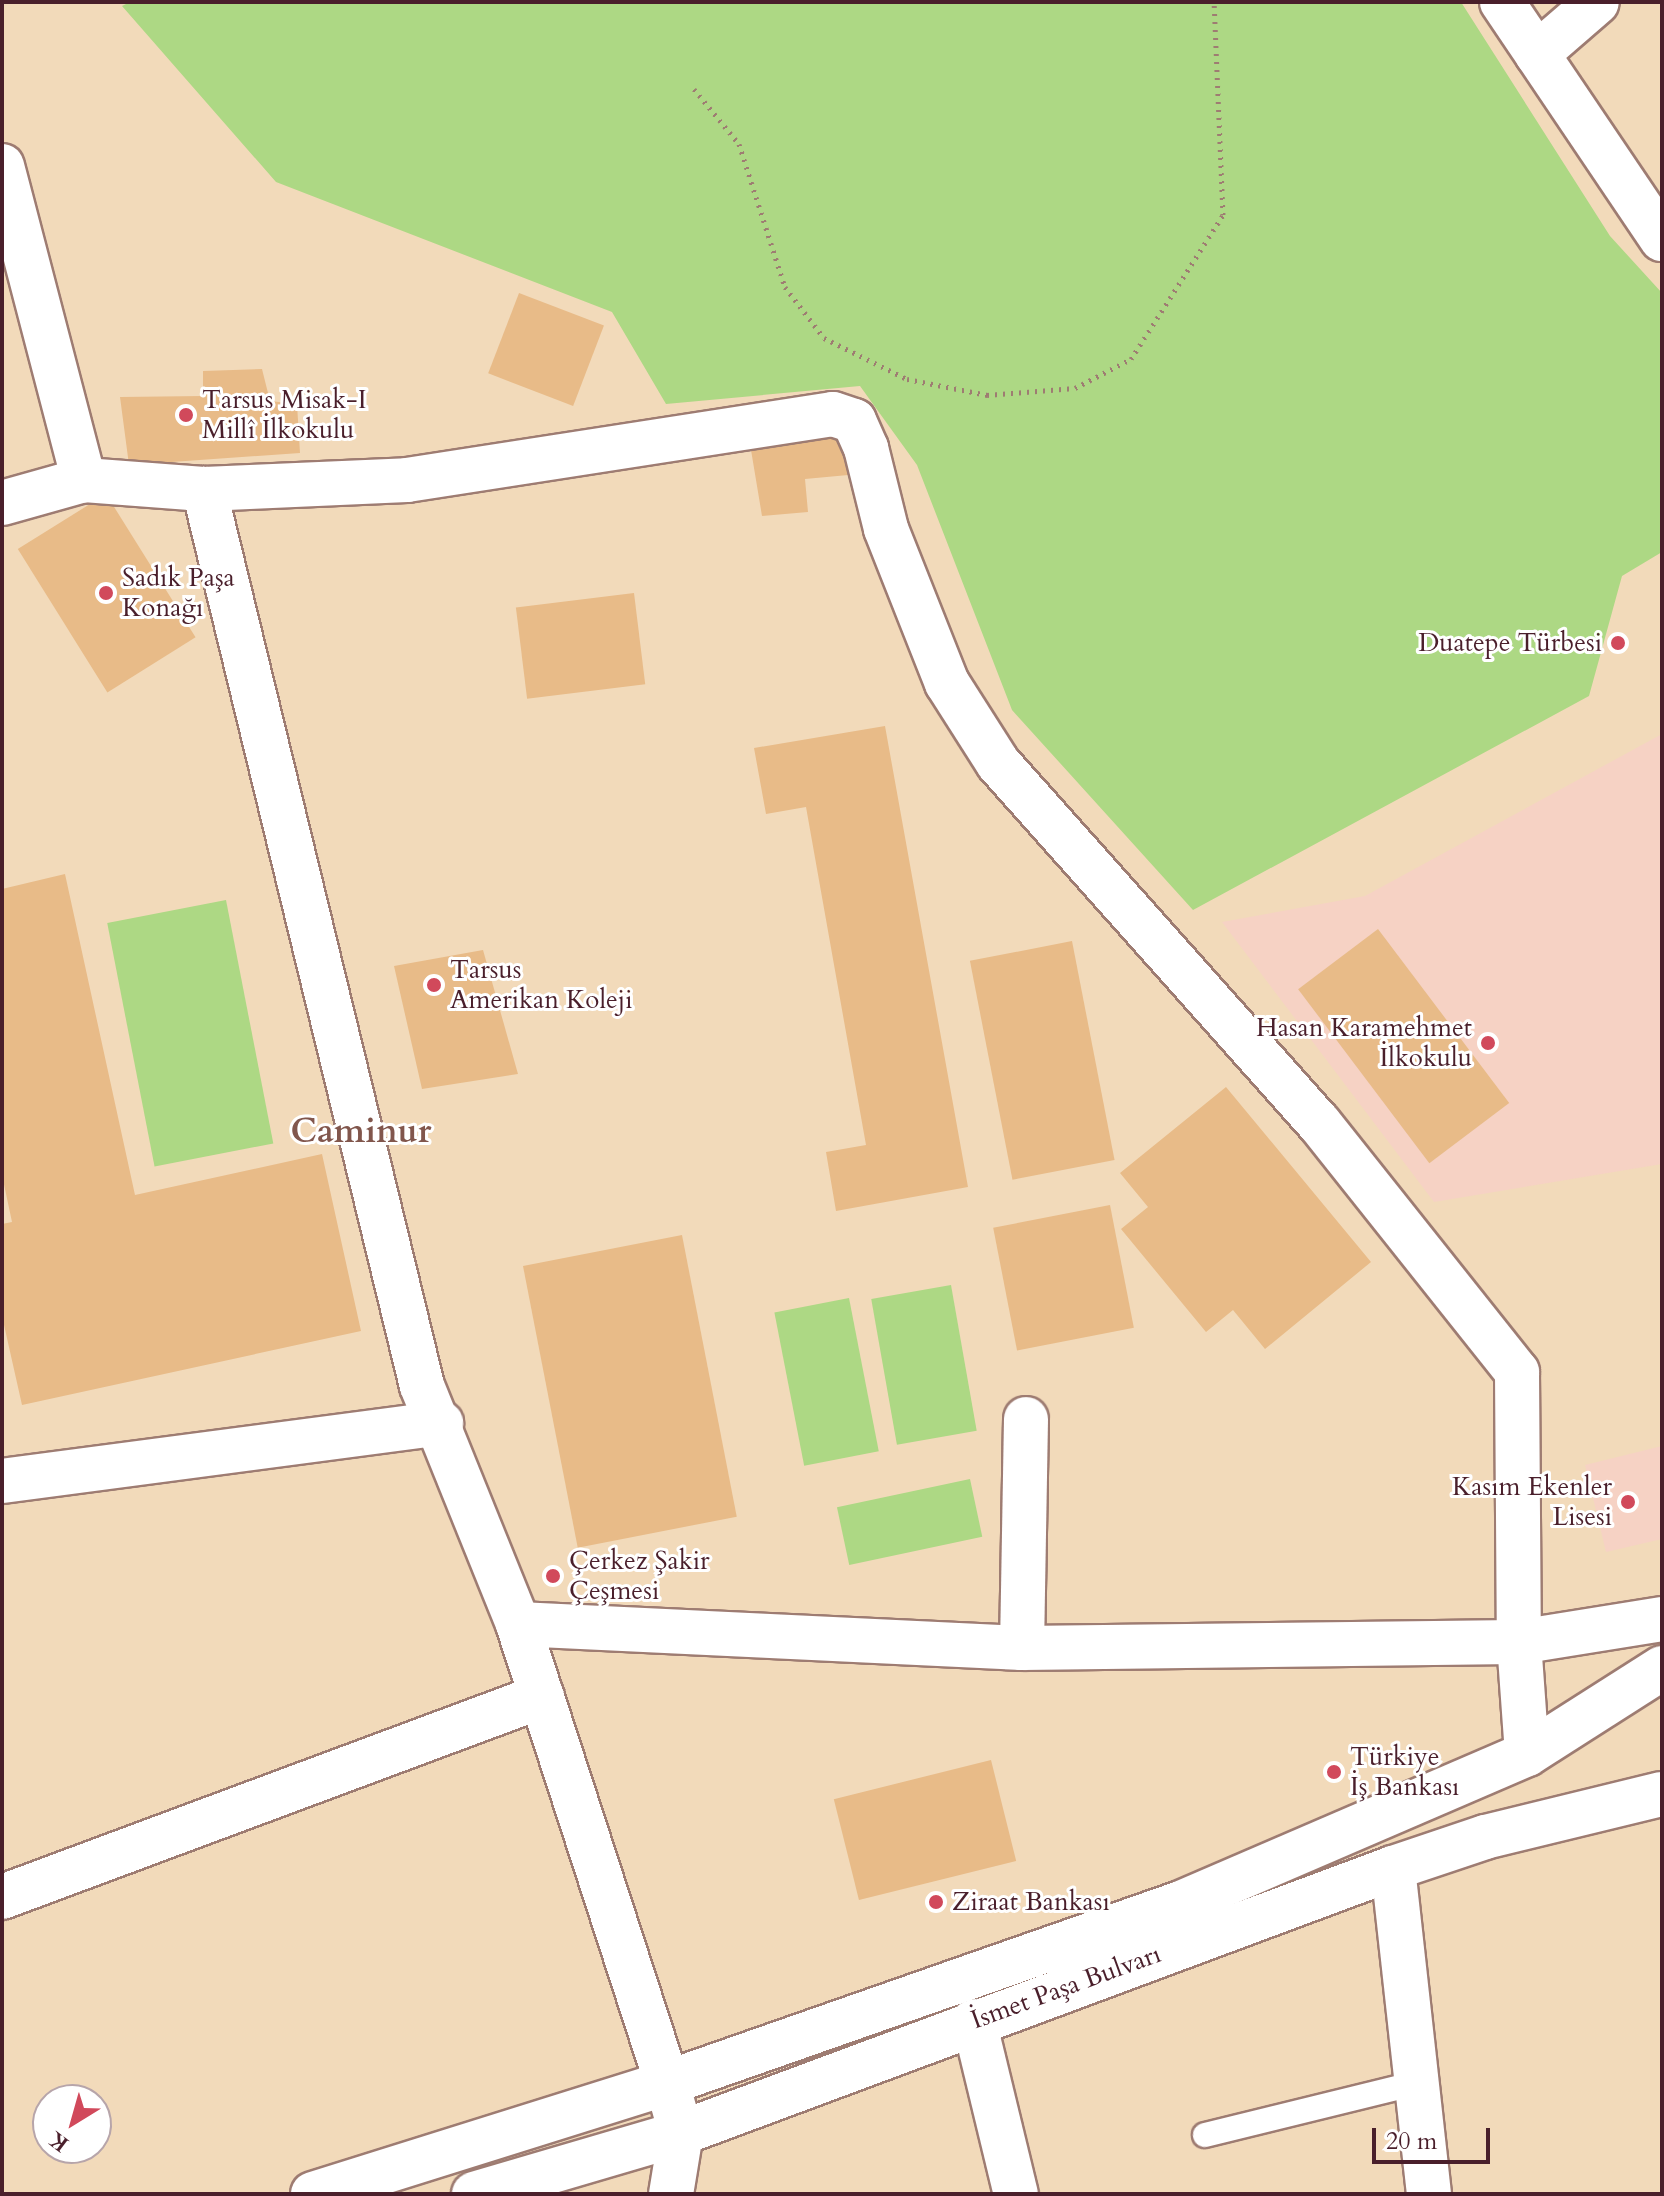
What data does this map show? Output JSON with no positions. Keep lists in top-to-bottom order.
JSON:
{
  "streets": {
    "street": ["İsmet Paşa Bulvarı"]
  },
  "districts": ["Caminur"],
  "places": [
    "Tarsus Misak-I Millî İlkokulu",
    "Sadık Paşa Konağı",
    "Duatepe Türbesi",
    "Tarsus Amerikan Koleji",
    "Hasan Karamehmet İlkokulu",
    "Kasım Ekenler Lisesi",
    "Çerkez Şakir Çeşmesi",
    "Türkiye İş Bankası",
    "Ziraat Bankası"
  ],
  "scale_bar": "20 m",
  "north": "bottom left"
}
